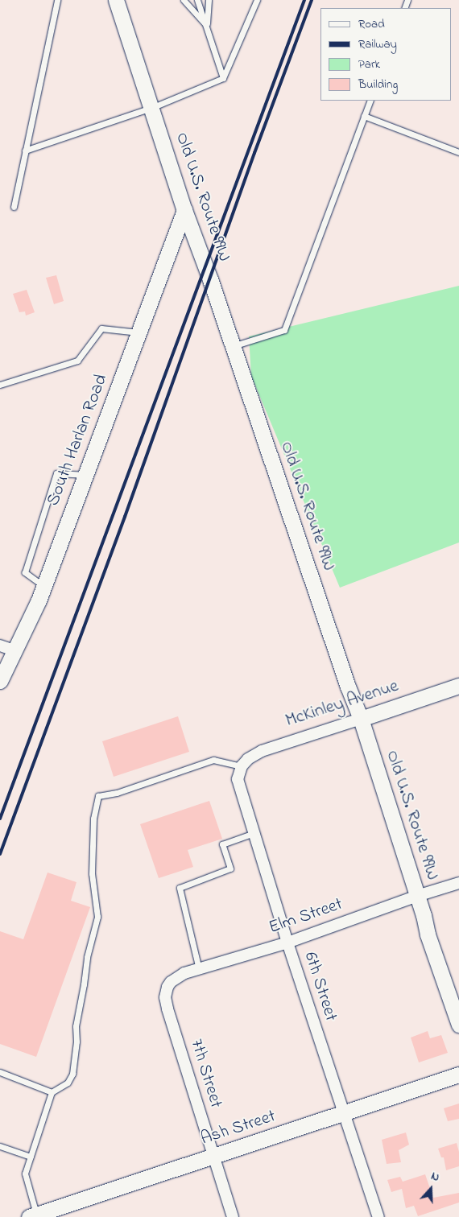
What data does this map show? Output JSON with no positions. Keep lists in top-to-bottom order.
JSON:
{
  "streets": {
    "street": [
      "Old U.S. Route 99W",
      "South Harlan Road",
      "McKinley Avenue",
      "Elm Street",
      "6th Street",
      "7th Street",
      "Ash Street"
    ]
  },
  "crossings": [
    ["Old U.S. Route 99W", "South Harlan Road"],
    ["Old U.S. Route 99W", "McKinley Avenue"],
    ["Old U.S. Route 99W", "Elm Street"],
    ["McKinley Avenue", "6th Street"],
    ["Elm Street", "6th Street"],
    ["Elm Street", "7th Street"],
    ["6th Street", "Ash Street"],
    ["7th Street", "Ash Street"]
  ],
  "legend": [
    "Road",
    "Railway",
    "Park",
    "Building"
  ],
  "north": "top"
}
